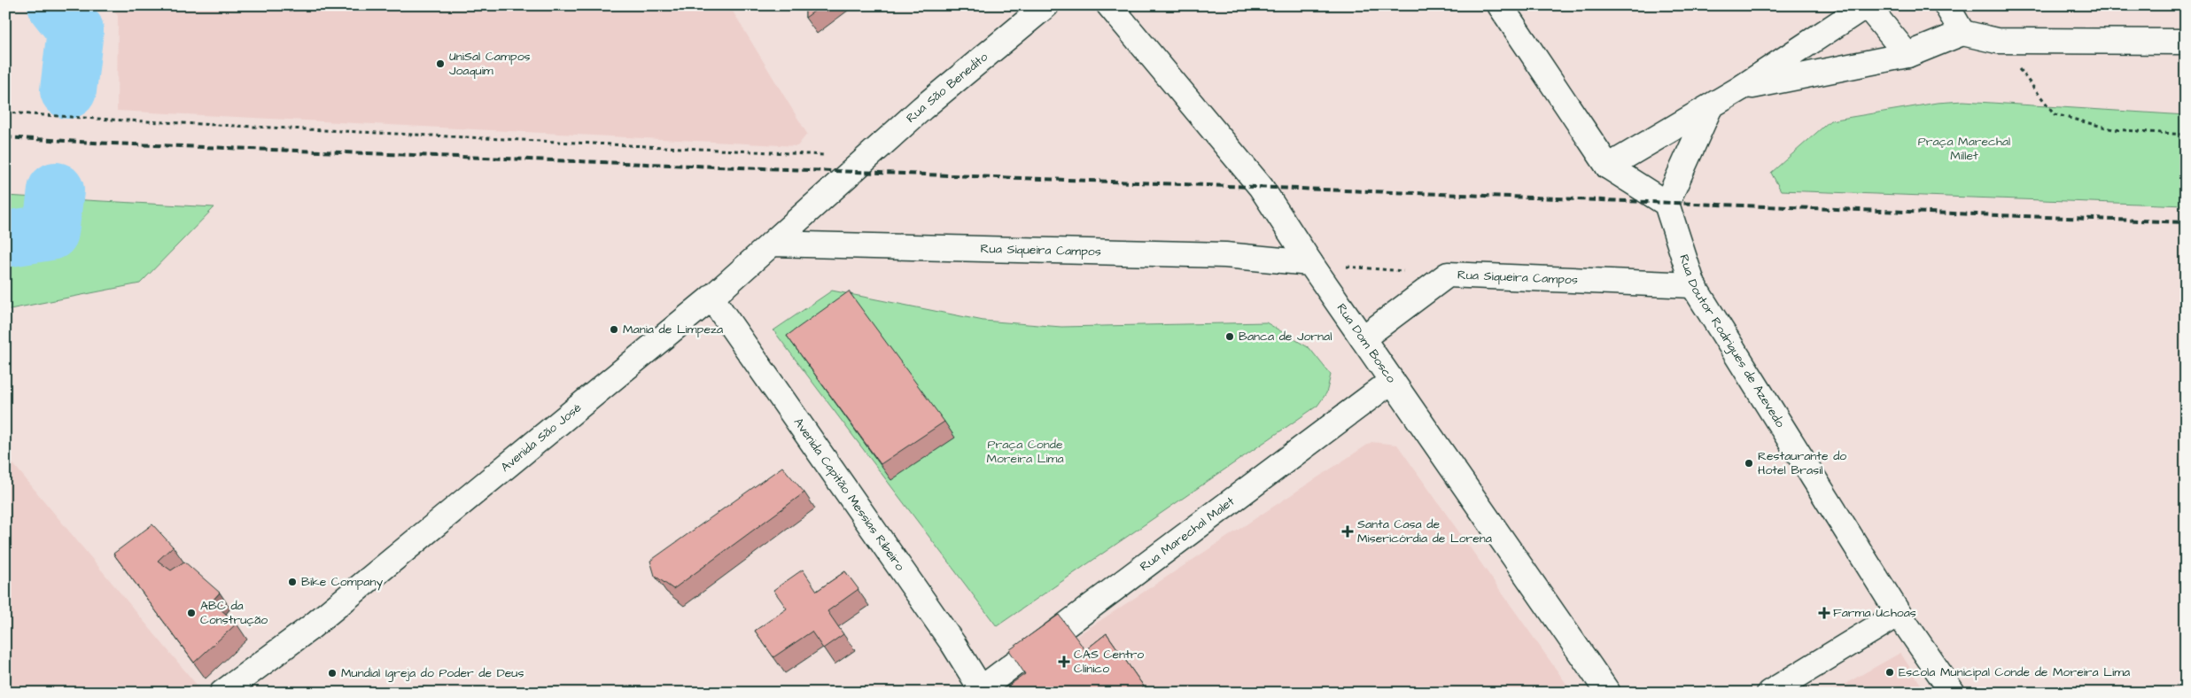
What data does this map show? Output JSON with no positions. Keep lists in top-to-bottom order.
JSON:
{
  "streets": {
    "street": [
      "Rua São Benedito",
      "Rua Siqueira Campos",
      "Rua Doutor Rodrigues de Azevedo",
      "Rua Dom Bosco",
      "Avenida São José",
      "Avenida Capitão Messias Ribeiro",
      "Rua Marechal Malet"
    ]
  },
  "crossings": [
    ["Rua São Benedito", "Avenida São José"],
    ["Rua Siqueira Campos", "Rua Doutor Rodrigues de Azevedo"],
    ["Rua Siqueira Campos", "Rua Dom Bosco"],
    ["Rua Siqueira Campos", "Avenida São José"],
    ["Rua Dom Bosco", "Rua Marechal Malet"],
    ["Avenida São José", "Avenida Capitão Messias Ribeiro"],
    ["Avenida Capitão Messias Ribeiro", "Rua Marechal Malet"]
  ],
  "parks": ["Praça Marechal Millet", "Praça Conde Moreira Lima"],
  "places": {
    "other": [
      "UniSal Campos Joaquim",
      "Mania de Limpeza",
      "Banca de Jornal",
      "Restaurante do Hotel Brasil",
      "Bike Company",
      "ABC da Construção",
      "Escola Municipal Conde de Moreira Lima",
      "Mundial Igreja do Poder de Deus"
    ],
    "health": ["Santa Casa de Misericórdia de Lorena", "Farma Uchoas", "CAS Centro Clínico"]
  }
}
